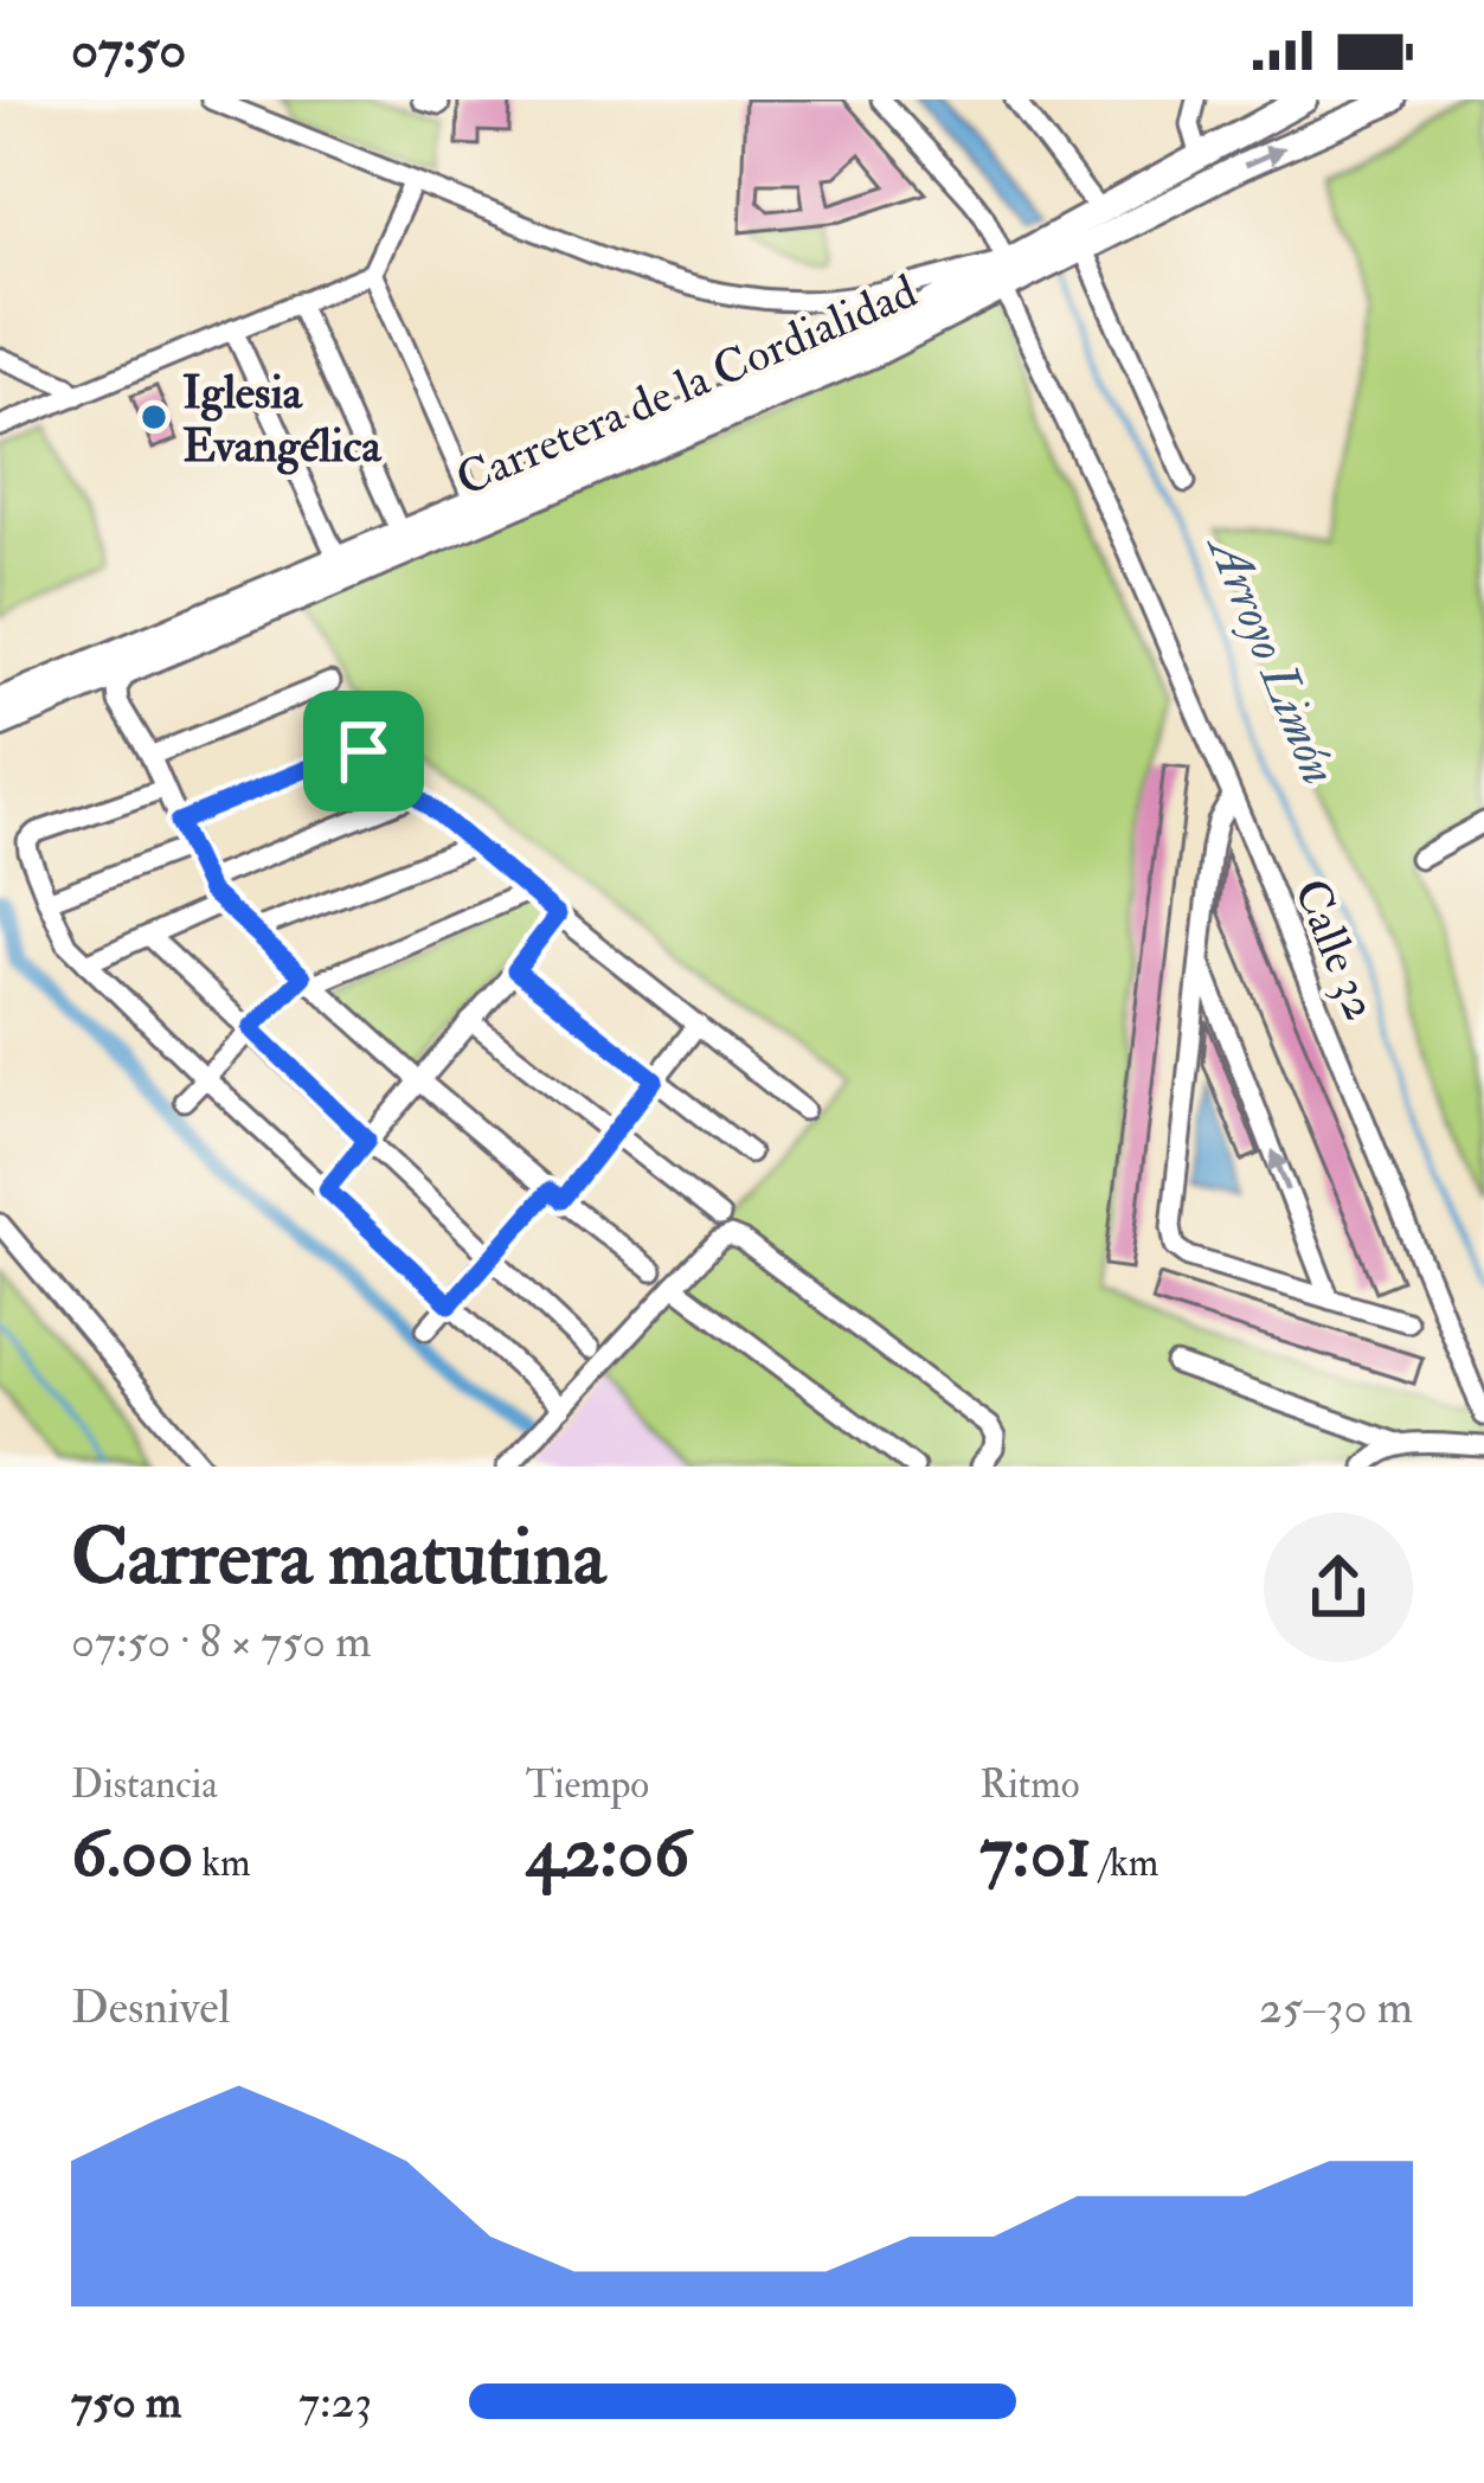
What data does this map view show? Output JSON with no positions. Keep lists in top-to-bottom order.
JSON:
{
  "streets": {
    "highway": ["Carretera de la Cordialidad"],
    "street": ["Calle 32"]
  },
  "crossings": [
    ["Carretera de la Cordialidad", "Calle 32"]
  ],
  "water": ["Arroyo Limón"],
  "places": ["Iglesia Evangélica"],
  "page": {
    "status": "07:50",
    "heading": ["Carrera matutina", "07:50 · 8 × 750 m"],
    "stats": [
      ["Distancia", "6.00 km"],
      ["Tiempo", "42:06"],
      ["Ritmo", "7:01 /km"]
    ],
    "chart": ["Desnivel", "25–30 m"],
    "list": [
      {
        "name": "750 m",
        "note": "7:23"
      }
    ]
  }
}
